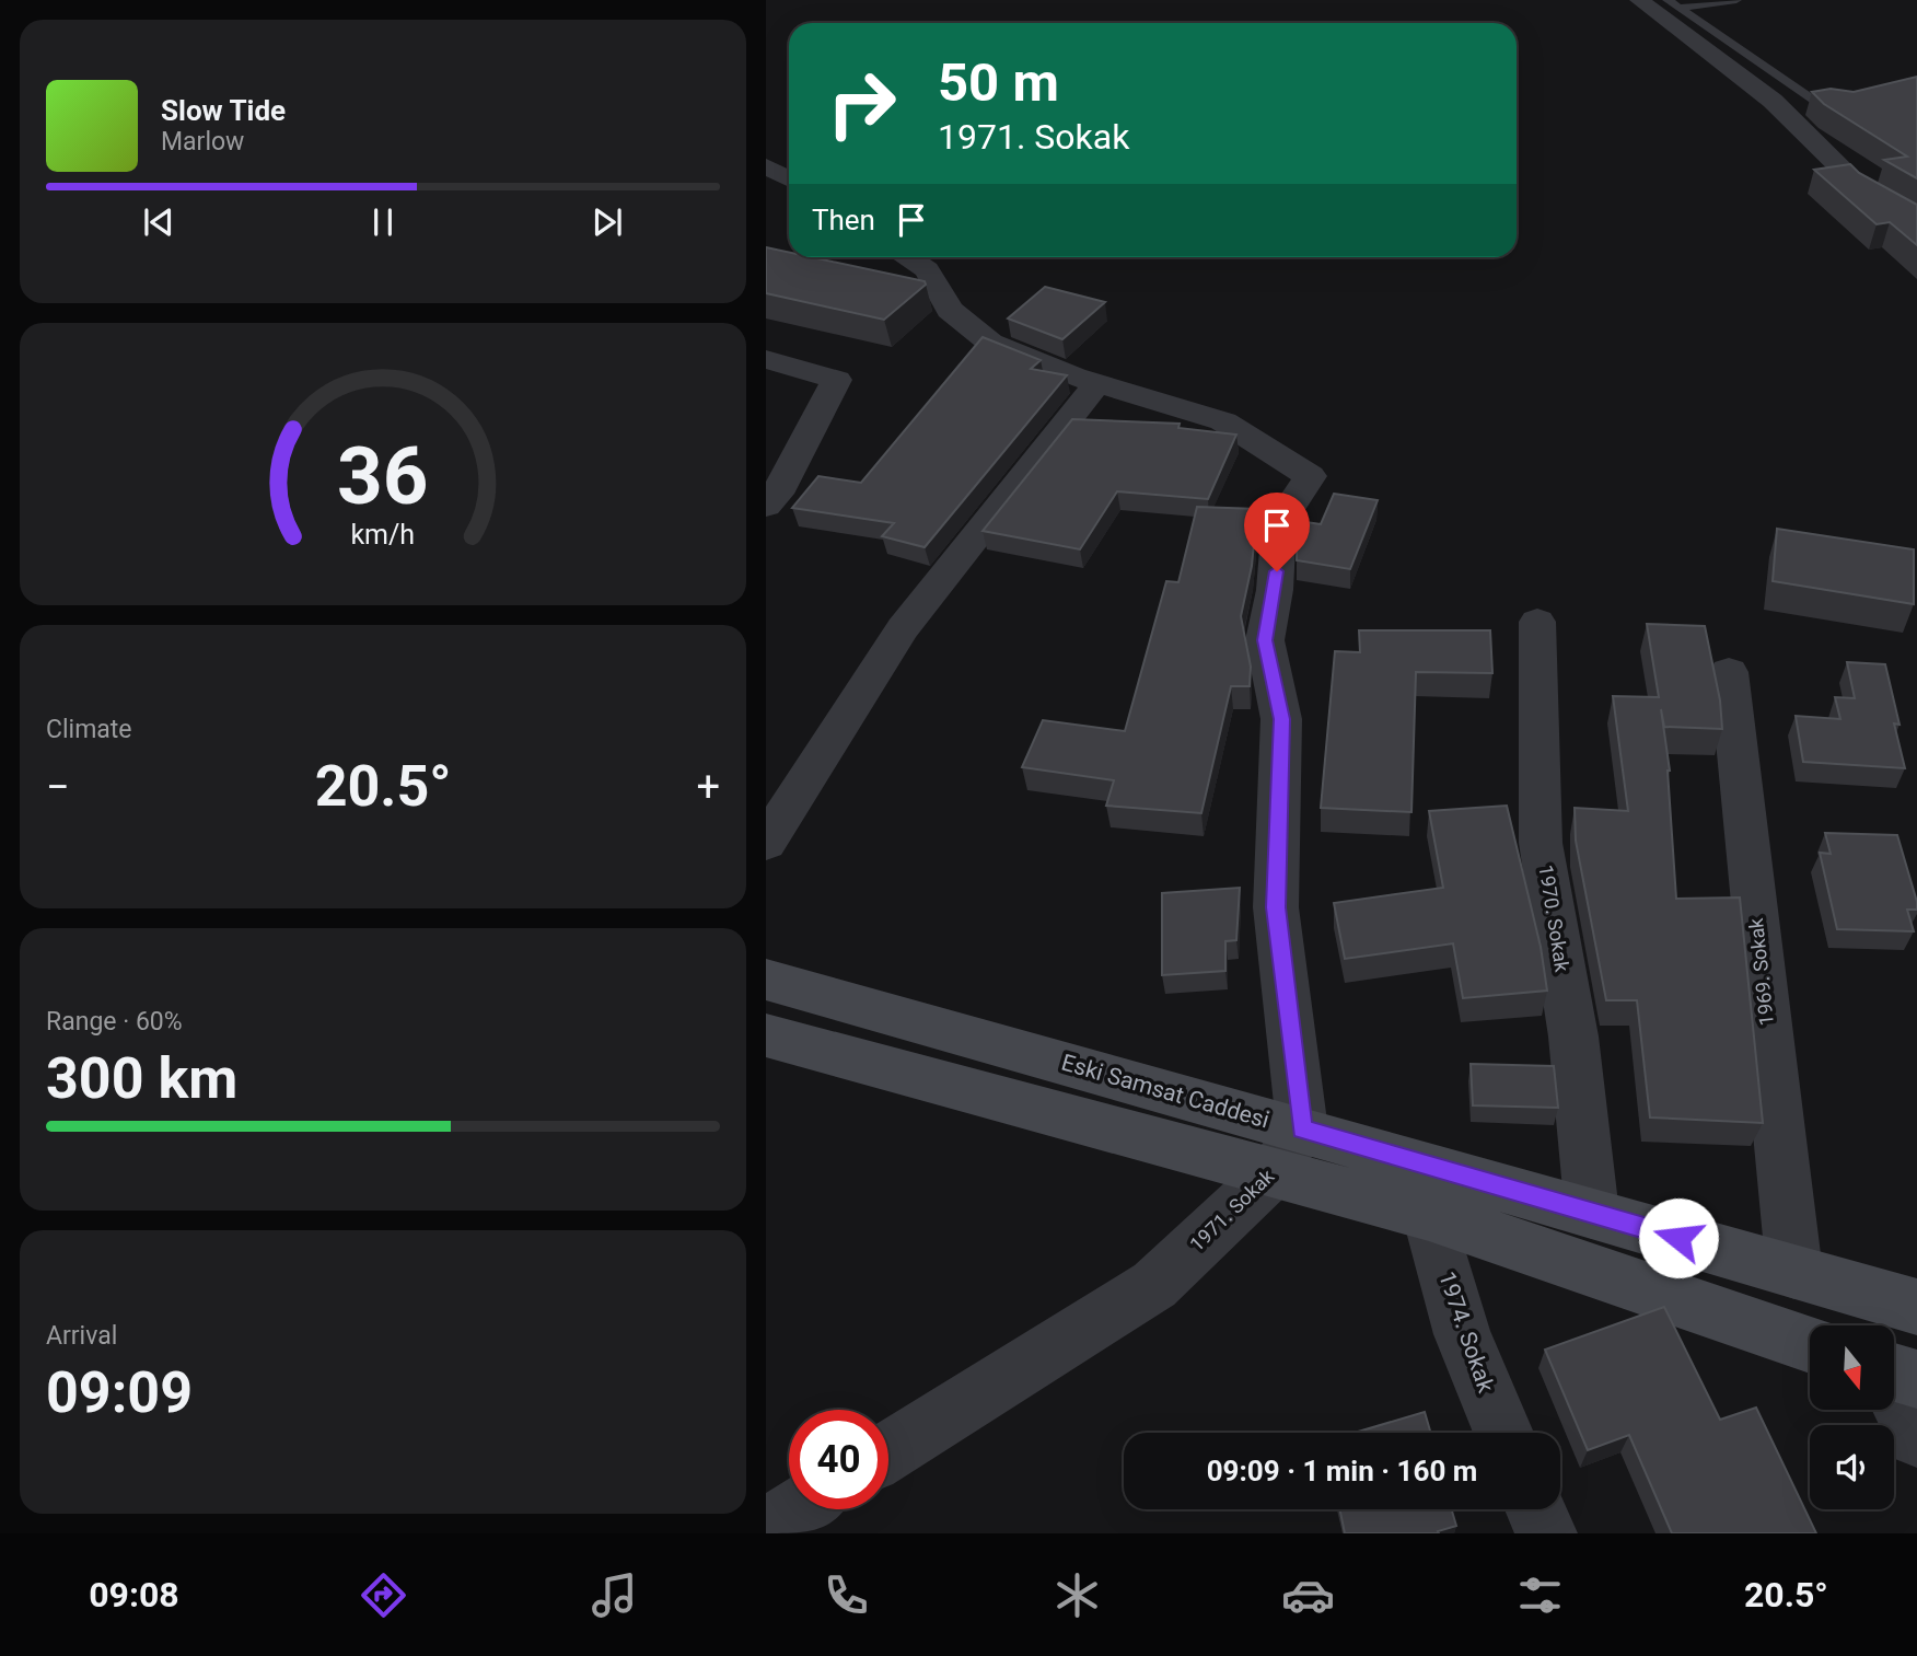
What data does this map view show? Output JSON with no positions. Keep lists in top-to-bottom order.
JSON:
{
  "streets": {
    "street": [
      "1970. Sokak",
      "1969. Sokak",
      "Eski Samsat Caddesi",
      "1971. Sokak",
      "1974. Sokak"
    ]
  },
  "crossings": [
    ["1970. Sokak", "Eski Samsat Caddesi"],
    ["1969. Sokak", "Eski Samsat Caddesi"],
    ["Eski Samsat Caddesi", "1971. Sokak"]
  ],
  "north": "bottom",
  "page": {
    "turn": ["50 m", "1971. Sokak"],
    "song": ["Slow Tide", "Marlow"],
    "then": "Then",
    "tile": [
      "Climate",
      ["Range · 60%", "300 km"],
      ["Arrival", "09:09"]
    ],
    "heat": ["−", "20.5°", "+"],
    "limit": "40",
    "trip": "09:09 · 1 min · 160 m",
    "tabs": ["09:08", "20.5°"],
    "gauge": ["36", "km/h"]
  }
}
